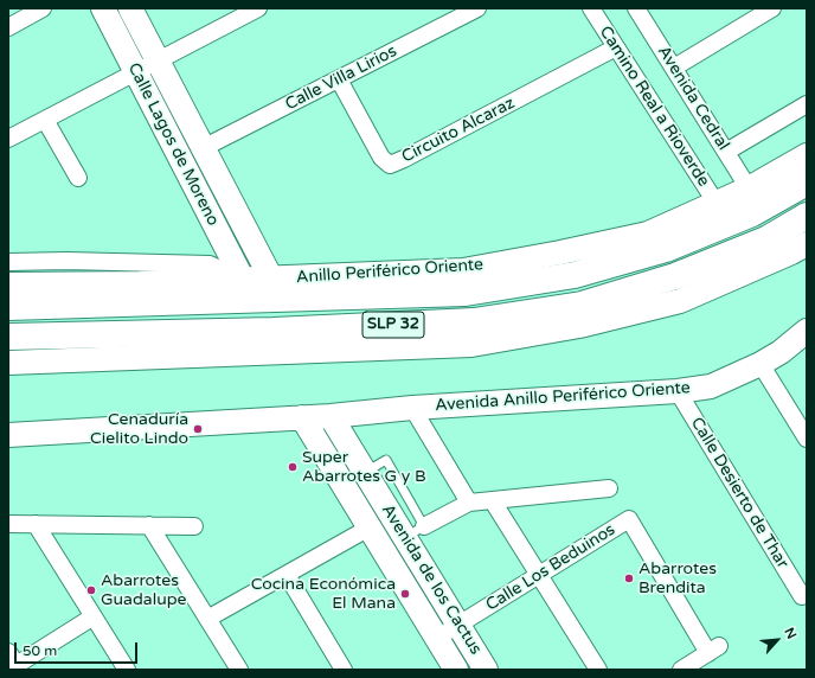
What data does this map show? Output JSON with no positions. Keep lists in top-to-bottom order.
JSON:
{
  "streets": {
    "highway": ["Anillo Periférico Oriente", "SLP 32"],
    "street": [
      "Calle Villa Lirios",
      "Avenida Cedral",
      "Camino Real a Rioverde",
      "Circuito Alcaraz",
      "Calle Lagos de Moreno",
      "Avenida Anillo Periférico Oriente",
      "Calle Desierto de Thar",
      "Calle Los Beduinos",
      "Avenida de los Cactus"
    ]
  },
  "crossings": [
    ["Calle Villa Lirios", "Circuito Alcaraz"],
    ["Calle Villa Lirios", "Calle Lagos de Moreno"],
    ["Avenida Cedral", "Anillo Periférico Oriente"],
    ["Camino Real a Rioverde", "Circuito Alcaraz"],
    ["Camino Real a Rioverde", "Anillo Periférico Oriente"],
    ["Calle Lagos de Moreno", "Anillo Periférico Oriente"],
    ["Avenida Anillo Periférico Oriente", "Calle Desierto de Thar"],
    ["Avenida Anillo Periférico Oriente", "Avenida de los Cactus"],
    ["Calle Los Beduinos", "Avenida de los Cactus"]
  ],
  "places": [
    "Cenaduría Cielito Lindo",
    "Super Abarrotes G y B",
    "Abarrotes Brendita",
    "Abarrotes Guadalupe",
    "Cocina Económica El Mana"
  ],
  "scale_bar": "50 m",
  "north": "top right"
}
